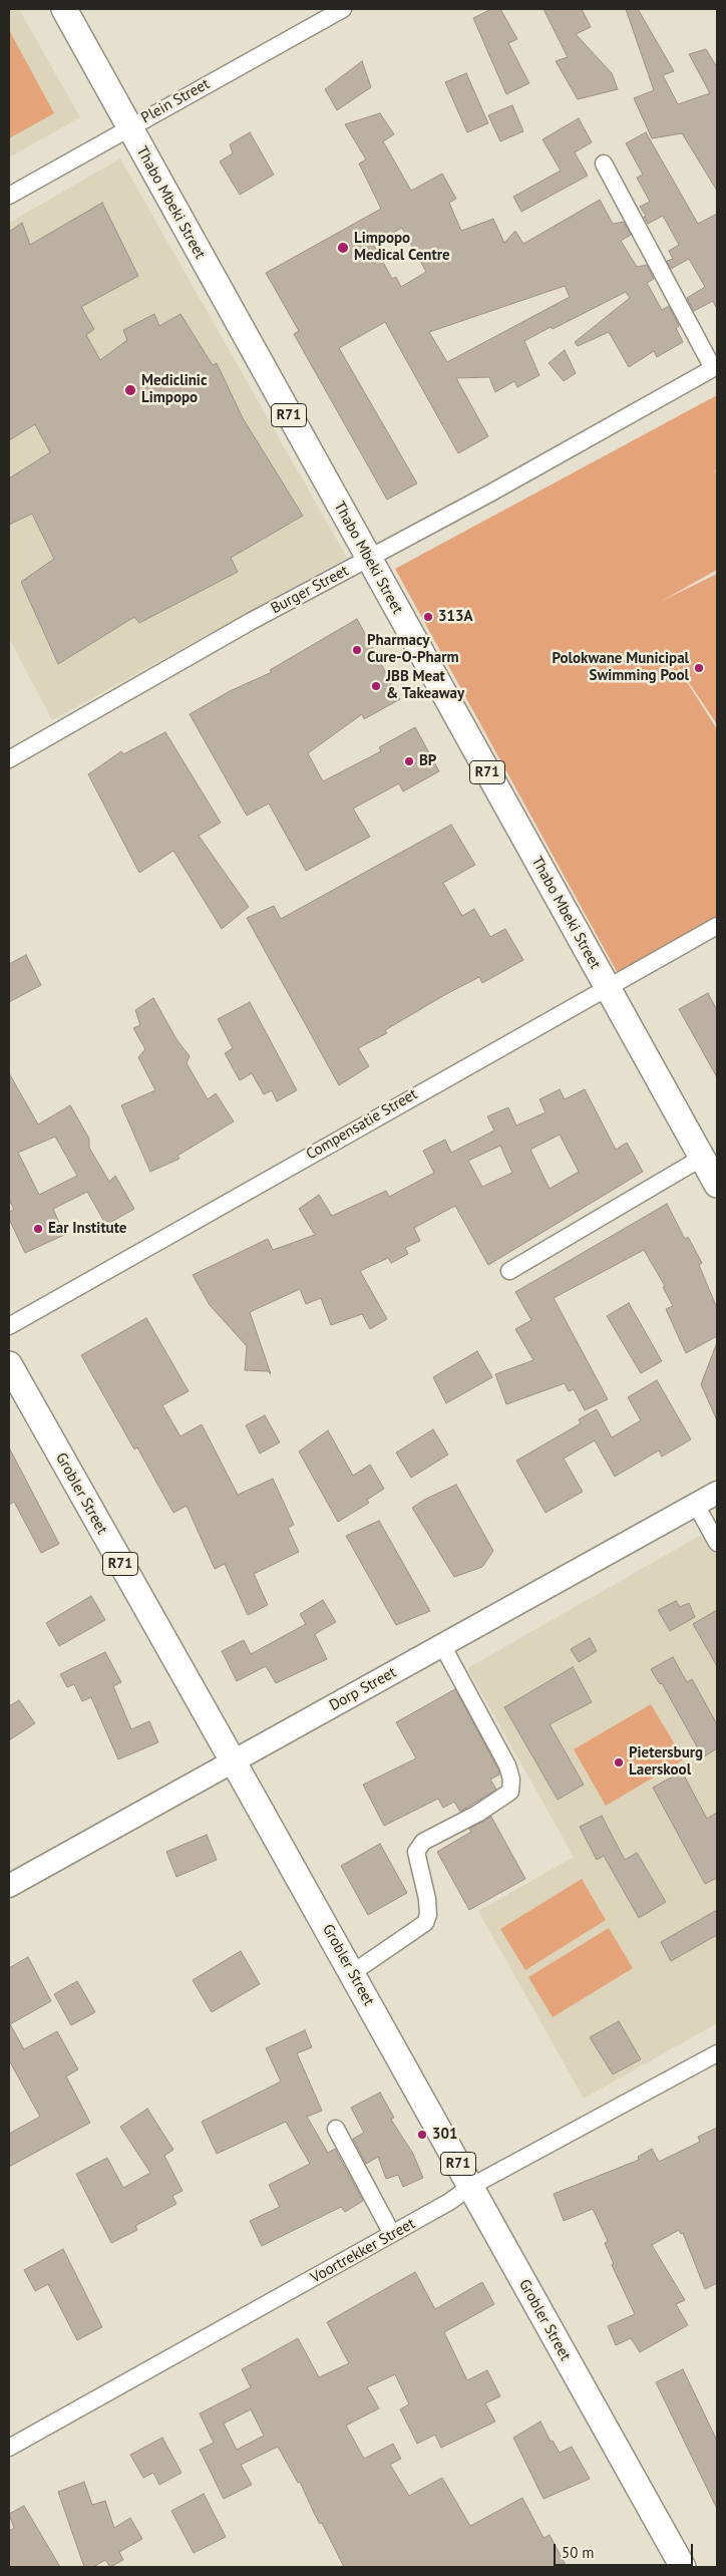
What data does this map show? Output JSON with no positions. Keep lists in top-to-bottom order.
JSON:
{
  "streets": {
    "main road": ["Thabo Mbeki Street", "R71", "Grobler Street"],
    "street": [
      "Plein Street",
      "Burger Street",
      "Compensatie Street",
      "Dorp Street",
      "Voortrekker Street"
    ]
  },
  "crossings": [
    ["Plein Street", "Thabo Mbeki Street"],
    ["Thabo Mbeki Street", "Burger Street"],
    ["Thabo Mbeki Street", "Compensatie Street"],
    ["Grobler Street", "Dorp Street"],
    ["Grobler Street", "Voortrekker Street"]
  ],
  "places": [
    "Limpopo Medical Centre",
    "Mediclinic Limpopo",
    "313A",
    "Pharmacy Cure-O-Pharm",
    "Polokwane Municipal Swimming Pool",
    "JBB Meat & Takeaway",
    "BP",
    "Ear Institute",
    "Pietersburg Laerskool",
    "301"
  ],
  "scale_bar": "50 m"
}
